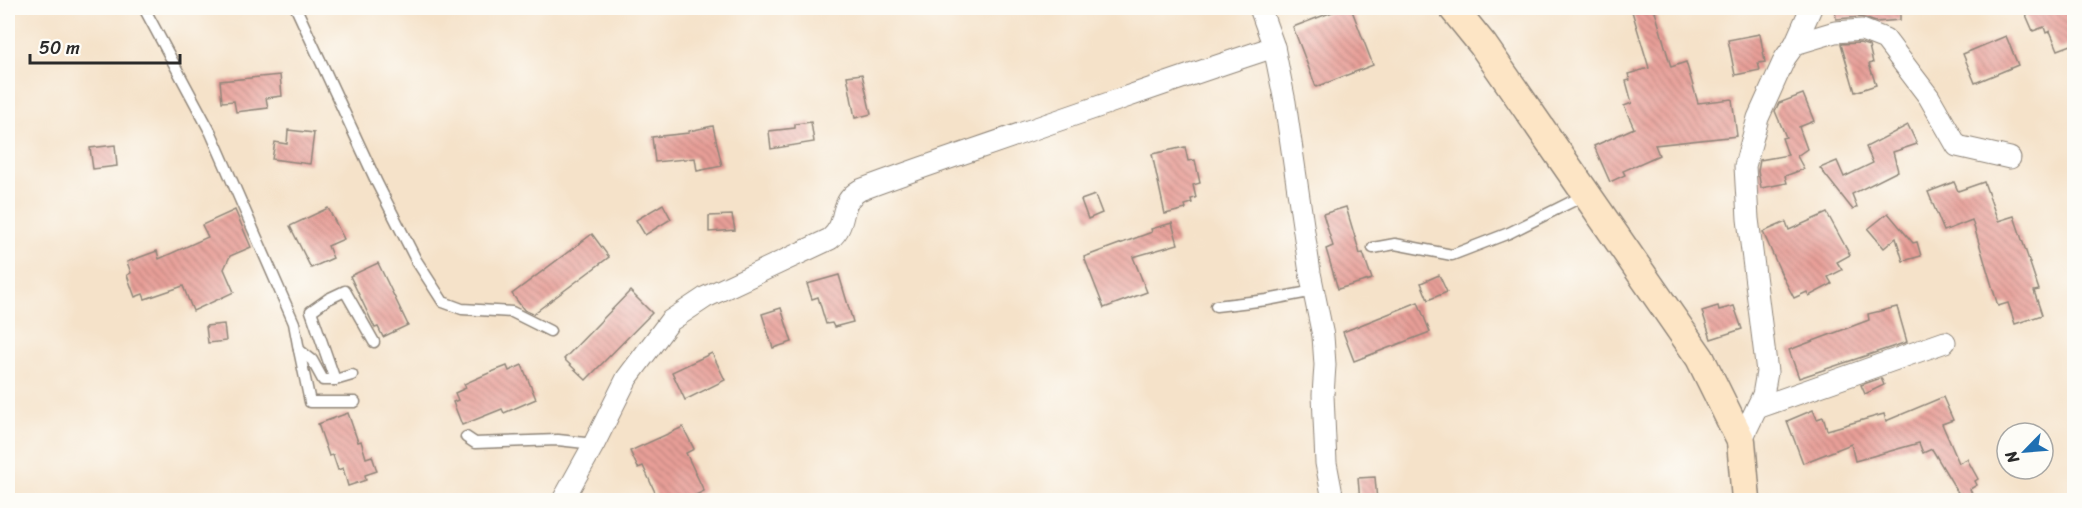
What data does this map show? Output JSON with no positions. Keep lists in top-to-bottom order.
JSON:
{
  "scale_bar": "50 m",
  "north": "bottom left"
}
